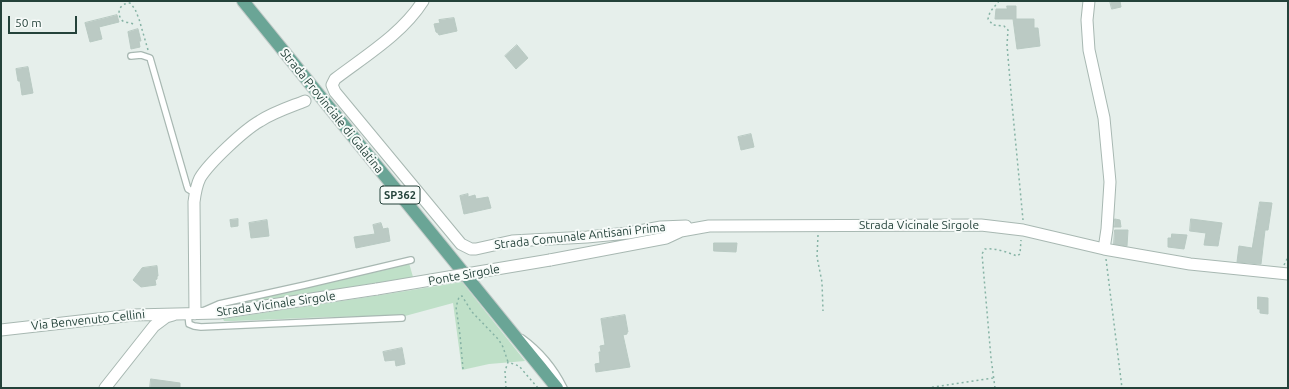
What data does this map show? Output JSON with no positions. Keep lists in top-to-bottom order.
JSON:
{
  "streets": {
    "main road": ["Strada Provinciale di Galatina", "SP362"],
    "street": [
      "Strada Vicinale Sirgole",
      "Strada Comunale Antisani Prima",
      "Ponte Sirgole",
      "Via Benvenuto Cellini"
    ]
  },
  "crossings": [
    ["Strada Vicinale Sirgole", "Strada Comunale Antisani Prima"],
    ["Strada Vicinale Sirgole", "Ponte Sirgole"],
    ["Strada Vicinale Sirgole", "Via Benvenuto Cellini"]
  ],
  "scale_bar": "50 m"
}
